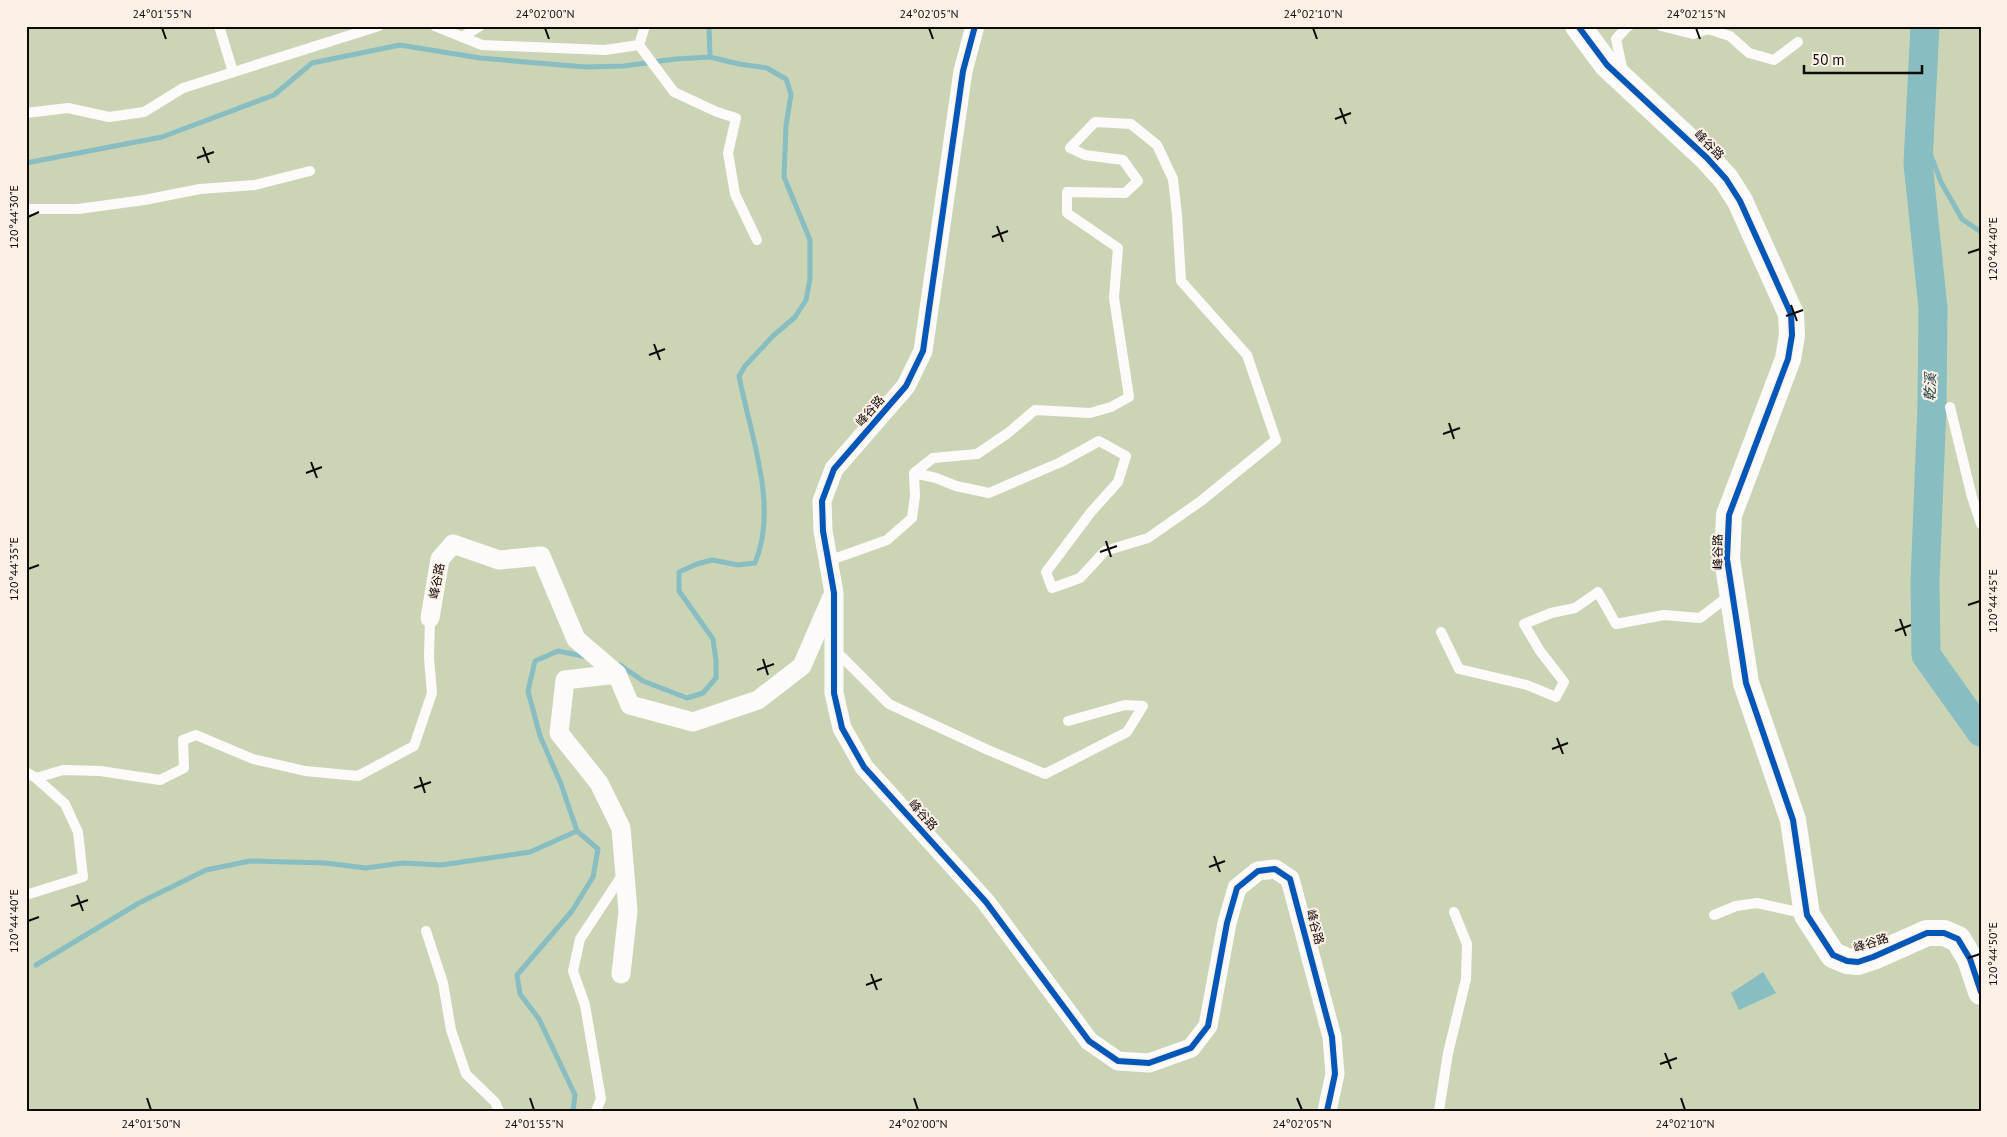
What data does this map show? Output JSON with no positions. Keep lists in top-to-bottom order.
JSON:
{
  "streets": {
    "street": ["峰谷路"]
  },
  "water": ["乾溪"],
  "scale_bar": "50 m",
  "coordinates": [
    "24°01'55\"N",
    "24°02'00\"N",
    "24°02'05\"N",
    "24°02'10\"N",
    "24°02'15\"N",
    "120°44'30\"E",
    "120°44'40\"E",
    "120°44'35\"E",
    "120°44'45\"E",
    "120°44'50\"E",
    "24°01'50\"N"
  ]
}
